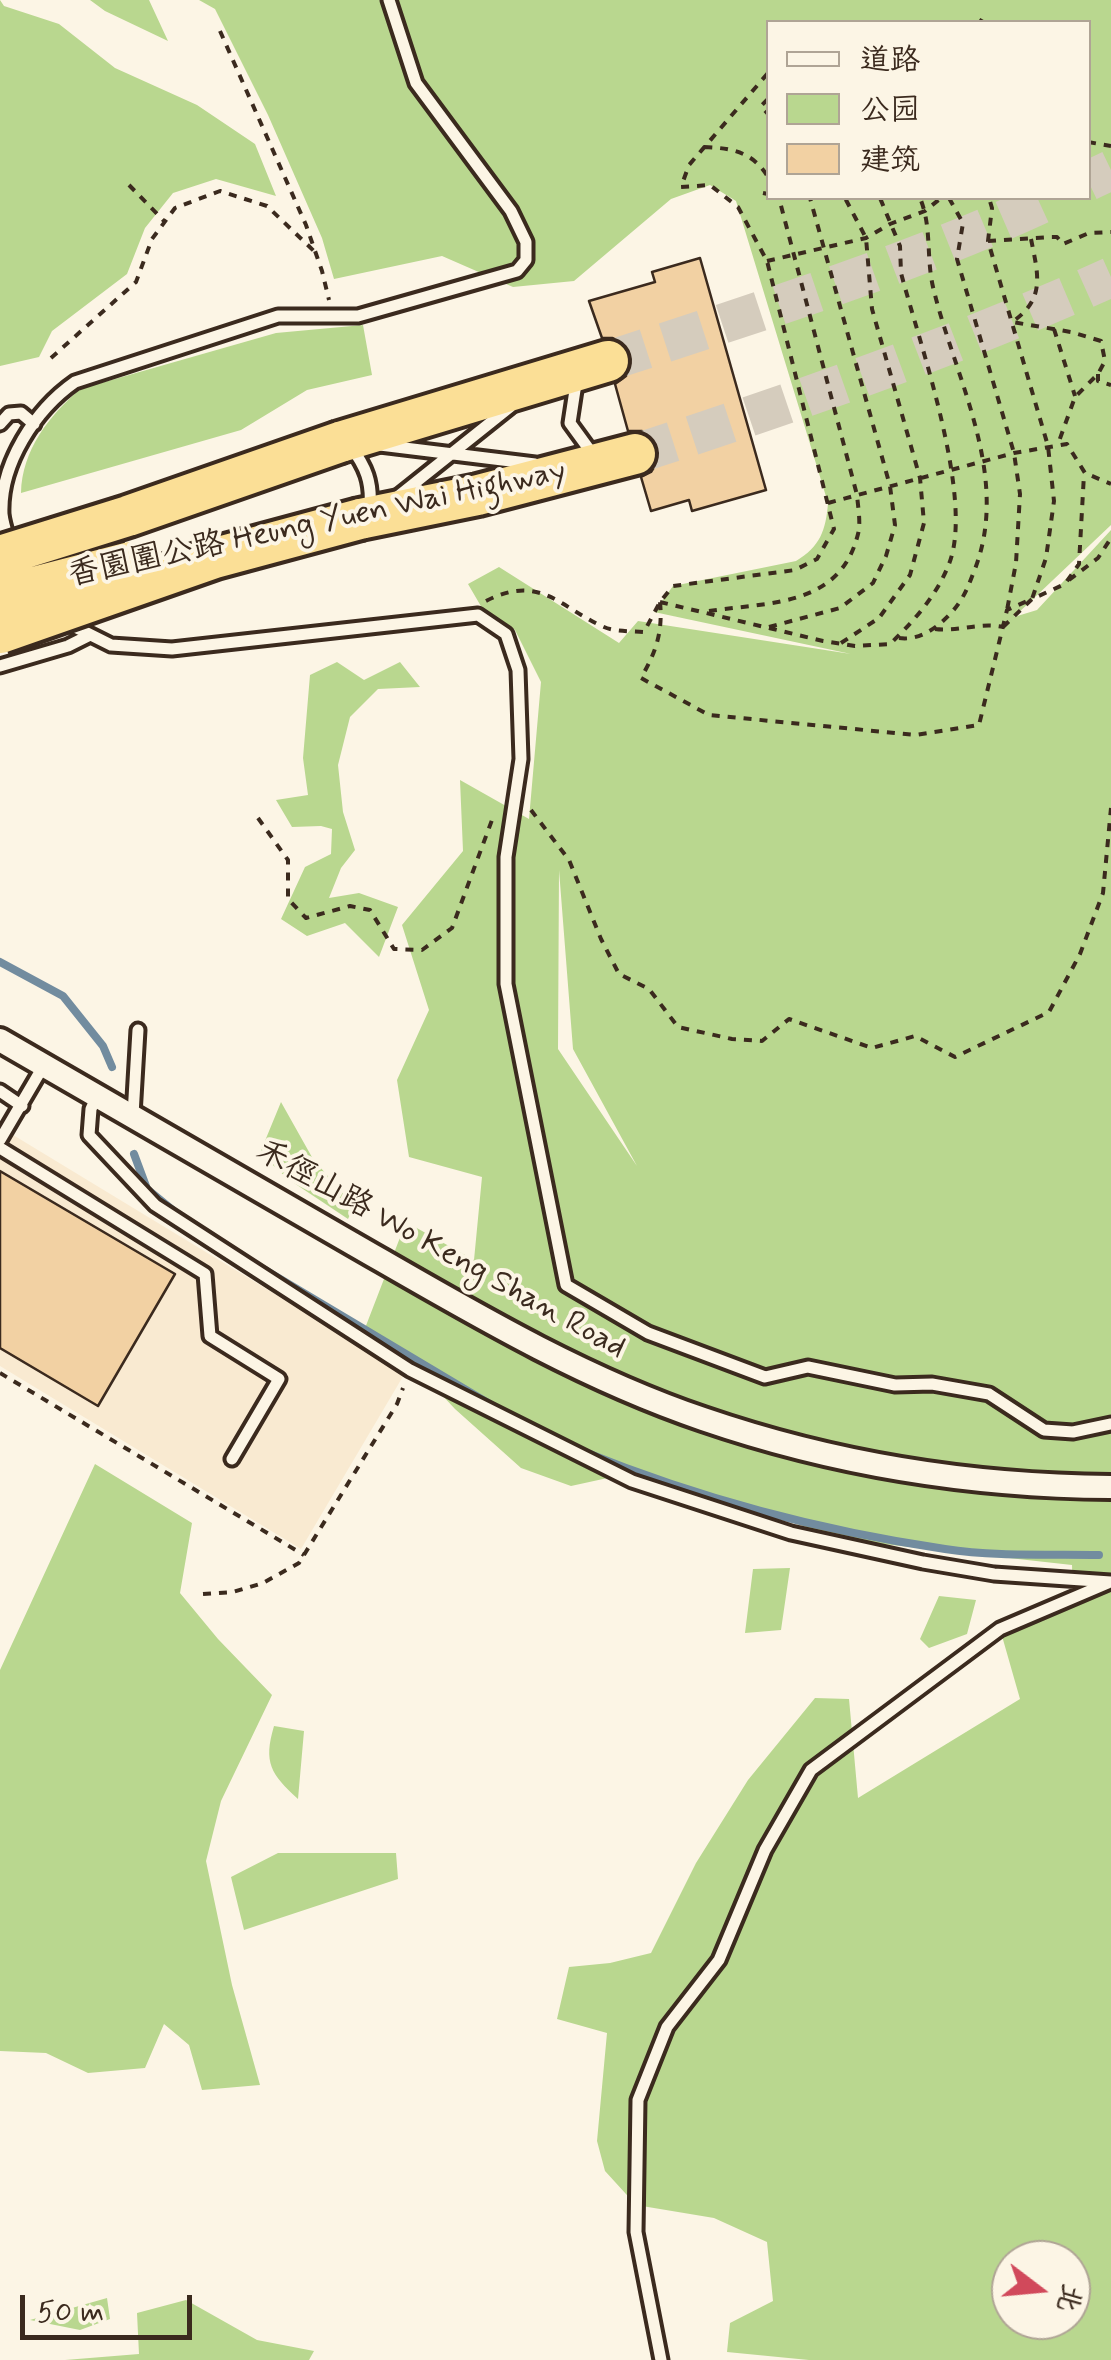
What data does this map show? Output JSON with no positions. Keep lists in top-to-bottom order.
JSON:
{
  "streets": {
    "highway": ["香園圍公路 Heung Yuen Wai Highway"],
    "street": ["禾徑山路 Wo Keng Shan Road"]
  },
  "legend": ["道路", "公园", "建筑"],
  "scale_bar": "50 m",
  "north": "right"
}
